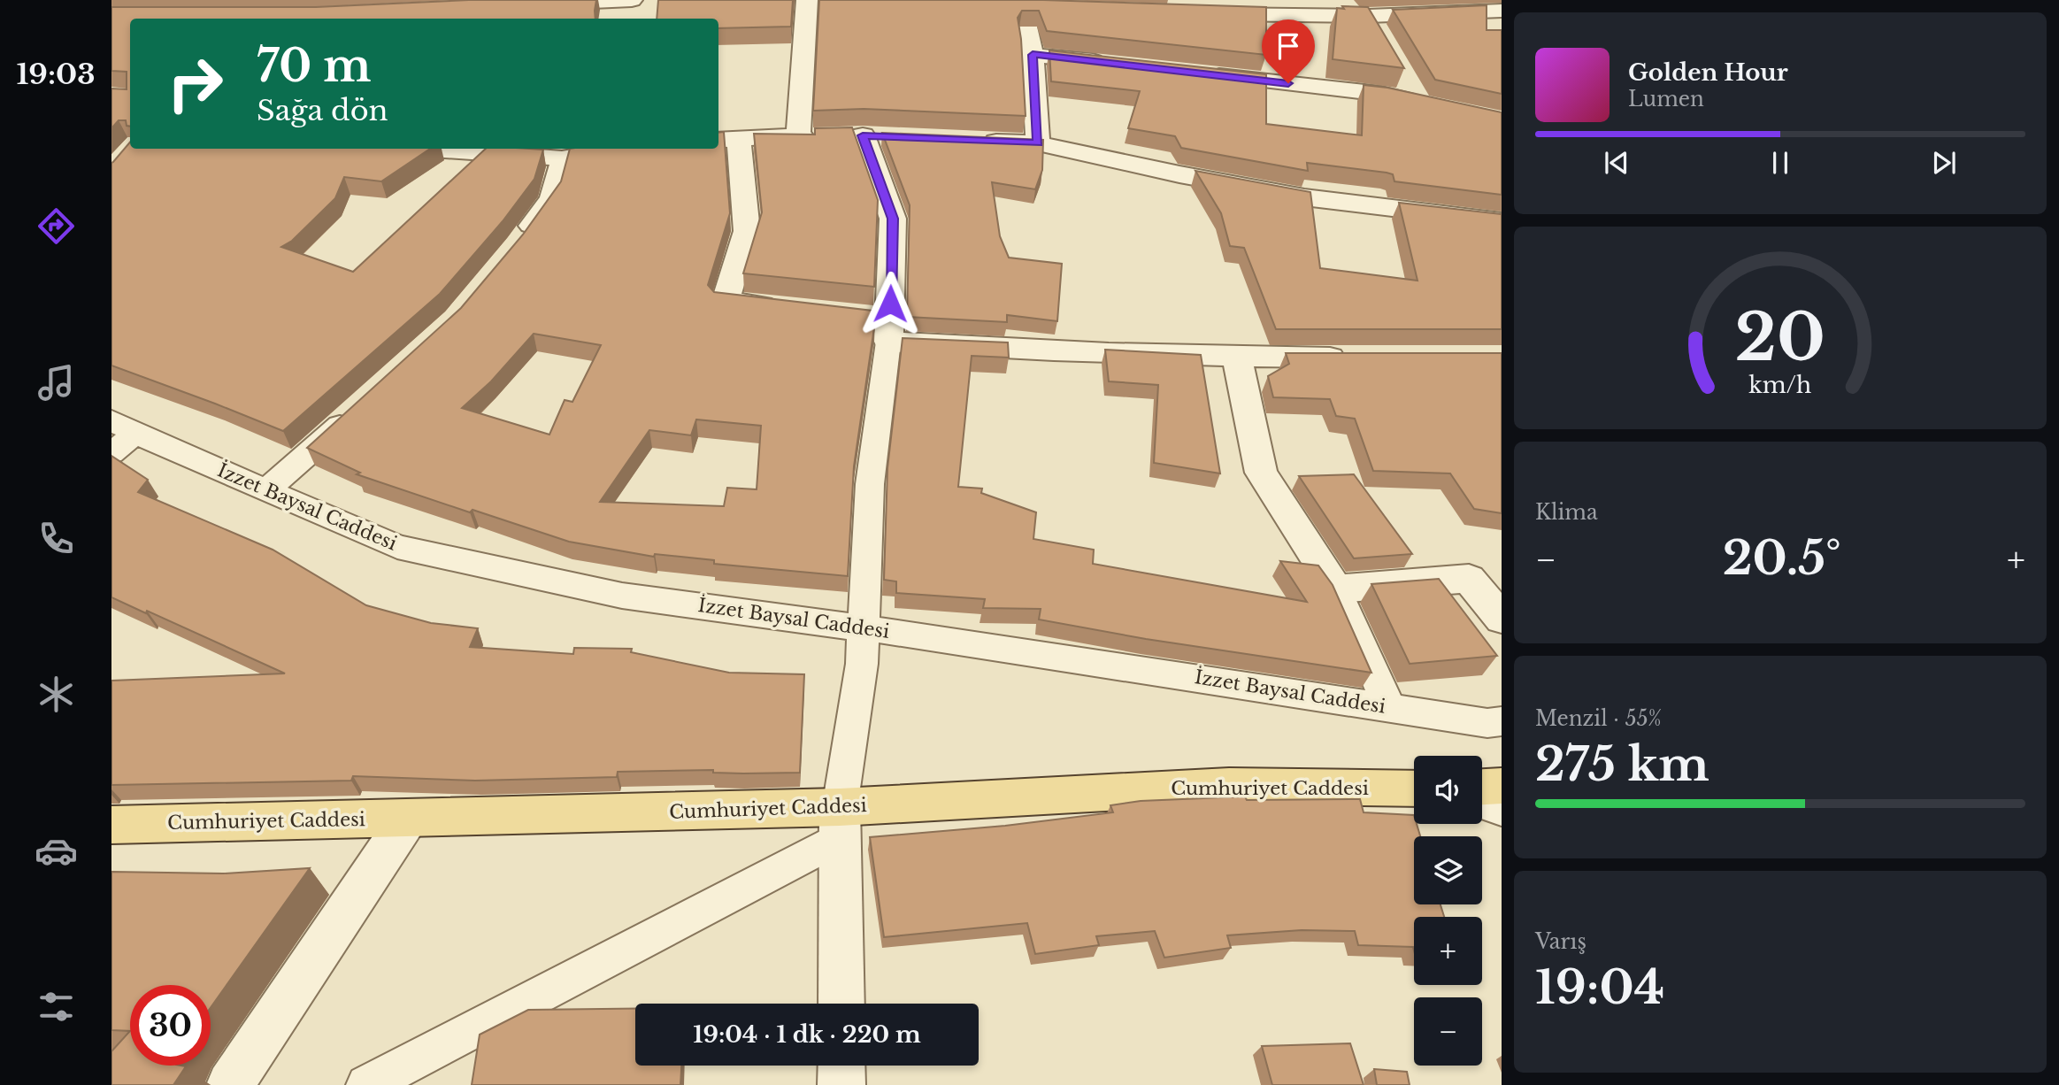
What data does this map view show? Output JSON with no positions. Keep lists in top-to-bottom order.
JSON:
{
  "streets": {
    "main road": ["Cumhuriyet Caddesi"],
    "street": ["İzzet Baysal Caddesi"]
  },
  "page": {
    "tabs": "19:03",
    "turn": ["70 m", "Sağa dön"],
    "song": ["Golden Hour", "Lumen"],
    "tile": [
      "Klima",
      ["Menzil · 55%", "275 km"],
      ["Varış", "19:04"]
    ],
    "heat": ["−", "20.5°", "+"],
    "map_buttons": ["+", "−"],
    "limit": "30",
    "trip": "19:04 · 1 dk · 220 m",
    "gauge": ["20", "km/h"]
  }
}
